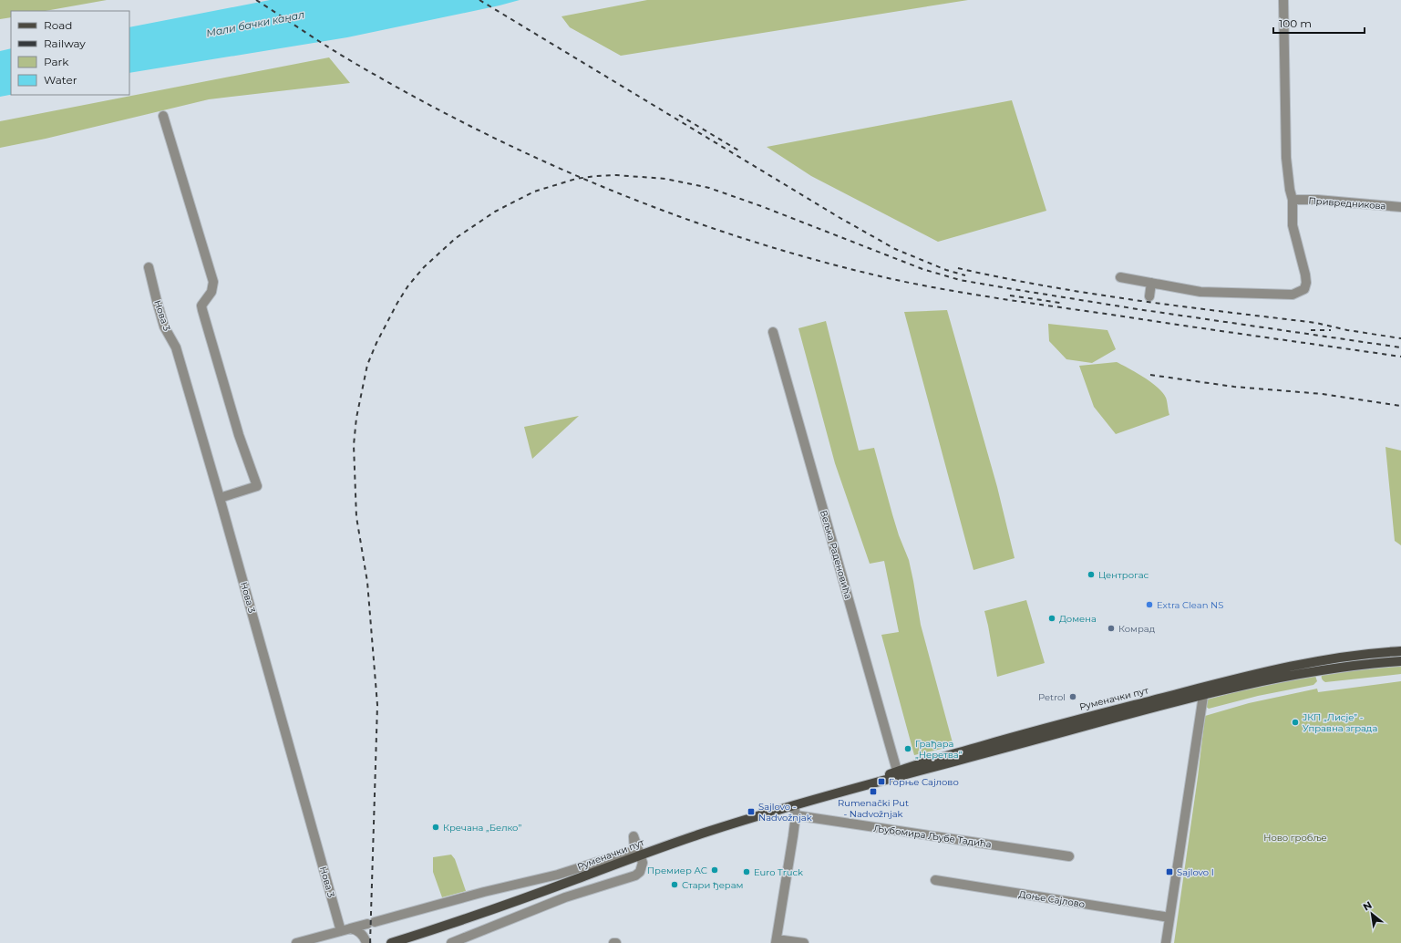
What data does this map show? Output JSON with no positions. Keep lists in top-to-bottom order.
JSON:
{
  "streets": {
    "main road": ["Руменачки пут"],
    "street": [
      "Привредникова",
      "Нова 3",
      "Вељка Раденовића",
      "Љубомира Љубе Тадића",
      "Доње Сајлово"
    ]
  },
  "crossings": [
    ["Вељка Раденовића", "Руменачки пут"]
  ],
  "water": ["Мали бачки канал"],
  "parks": ["Ново гробље"],
  "places": {
    "other": [
      "Центрогас",
      "Extra Clean NS",
      "Домена",
      "Комрад",
      "Petrol",
      "ЈКП „Лисје” - Управна зграда",
      "Грађара „Неретва”",
      "Кречана „Белко”",
      "Премиер АС",
      "Euro Truck",
      "Стари ђерам"
    ],
    "transit": [
      "Горње Сајлово",
      "Rumenački Put - Nadvožnjak",
      "Sajlovo - Nadvožnjak",
      "Sajlovo I"
    ]
  },
  "legend": [
    "Road",
    "Railway",
    "Park",
    "Water"
  ],
  "scale_bar": "100 m",
  "north": "top left"
}
